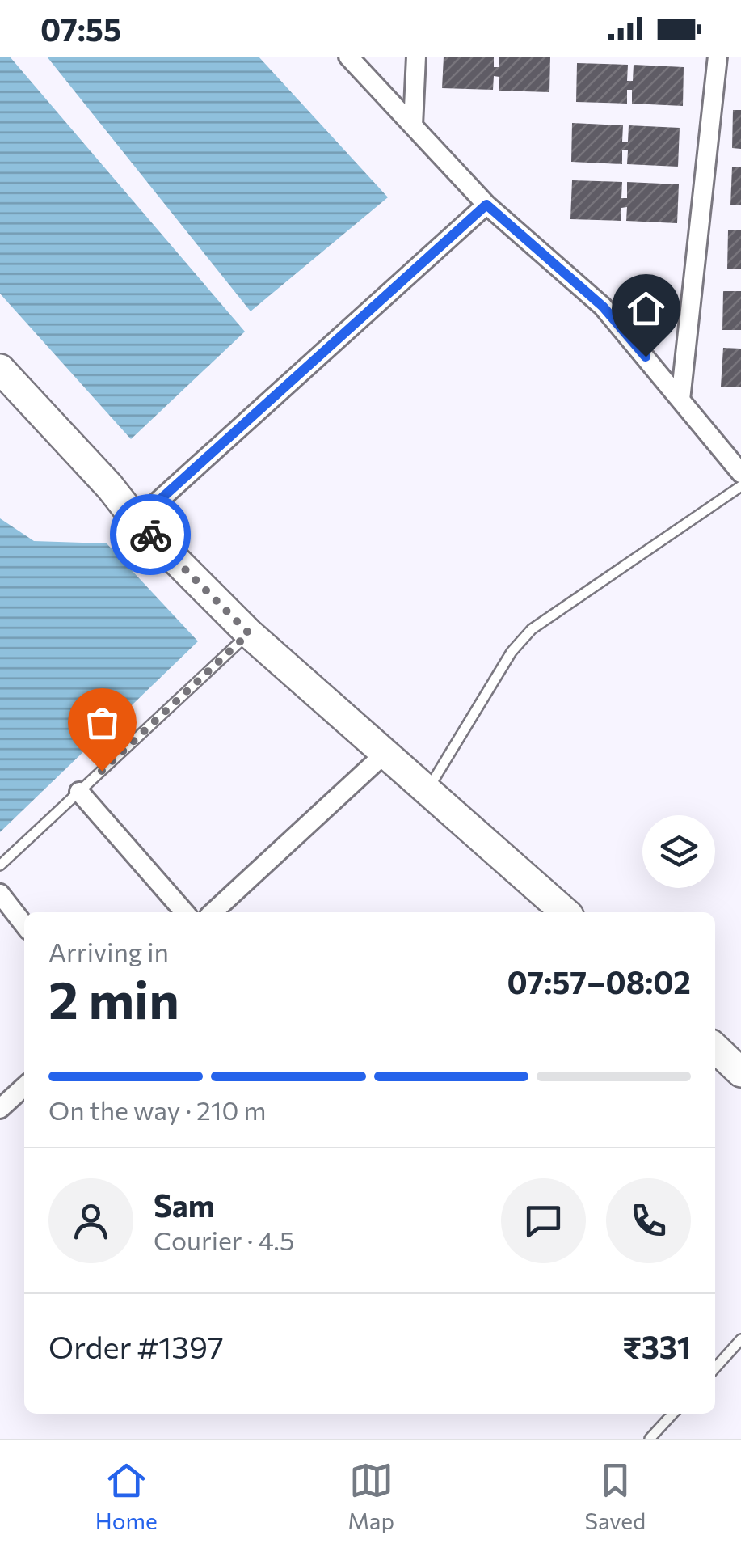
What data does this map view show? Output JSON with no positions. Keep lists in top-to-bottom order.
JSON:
{
  "page": {
    "status": "07:55",
    "heading": ["2 min", "Arriving in", "07:57–08:02"],
    "panel": [
      "Sam",
      "Courier · 4.5",
      "Order #1397",
      "₹331"
    ],
    "bar": "On the way · 210 m",
    "tabs": ["Home", "Map", "Saved"]
  }
}
